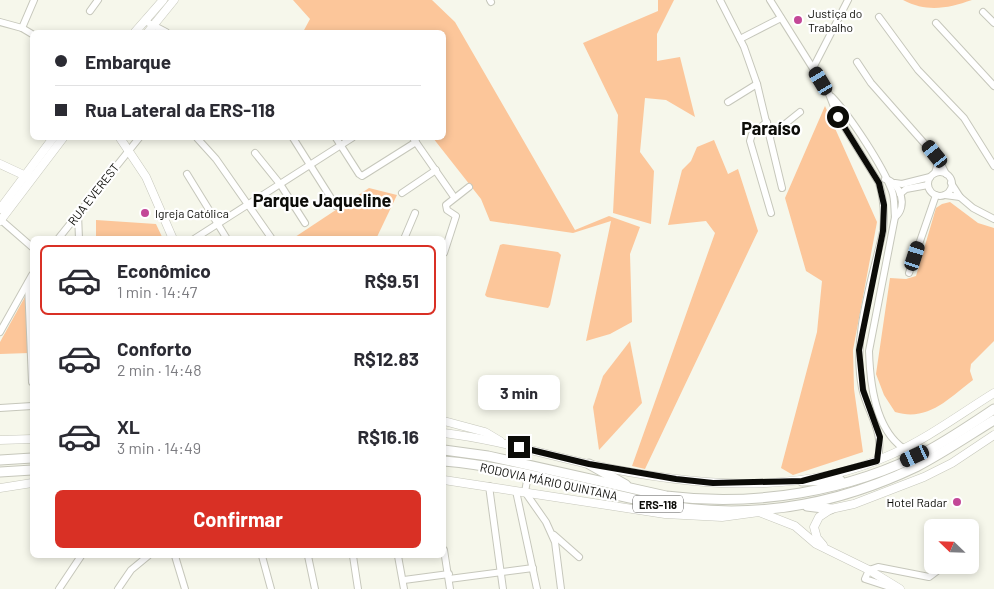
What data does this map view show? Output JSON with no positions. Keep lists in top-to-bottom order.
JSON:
{
  "streets": {
    "highway": ["RODOVIA MÁRIO QUINTANA", "ERS-118"],
    "street": ["RUA EVEREST"]
  },
  "districts": ["Paraíso", "Parque Jaqueline"],
  "places": ["Justiça do Trabalho", "Igreja Católica", "Hotel Radar"],
  "north": "top left",
  "page": {
    "banner": ["Embarque", "Rua Lateral da ERS-118"],
    "list": [
      {
        "name": "Econômico",
        "note": "1 min · 14:47",
        "value": "R$9.51"
      },
      {
        "name": "Conforto",
        "note": "2 min · 14:48",
        "value": "R$12.83"
      },
      {
        "name": "XL",
        "note": "3 min · 14:49",
        "value": "R$16.16"
      }
    ],
    "bubble": "3 min",
    "buttons": "Confirmar"
  }
}
